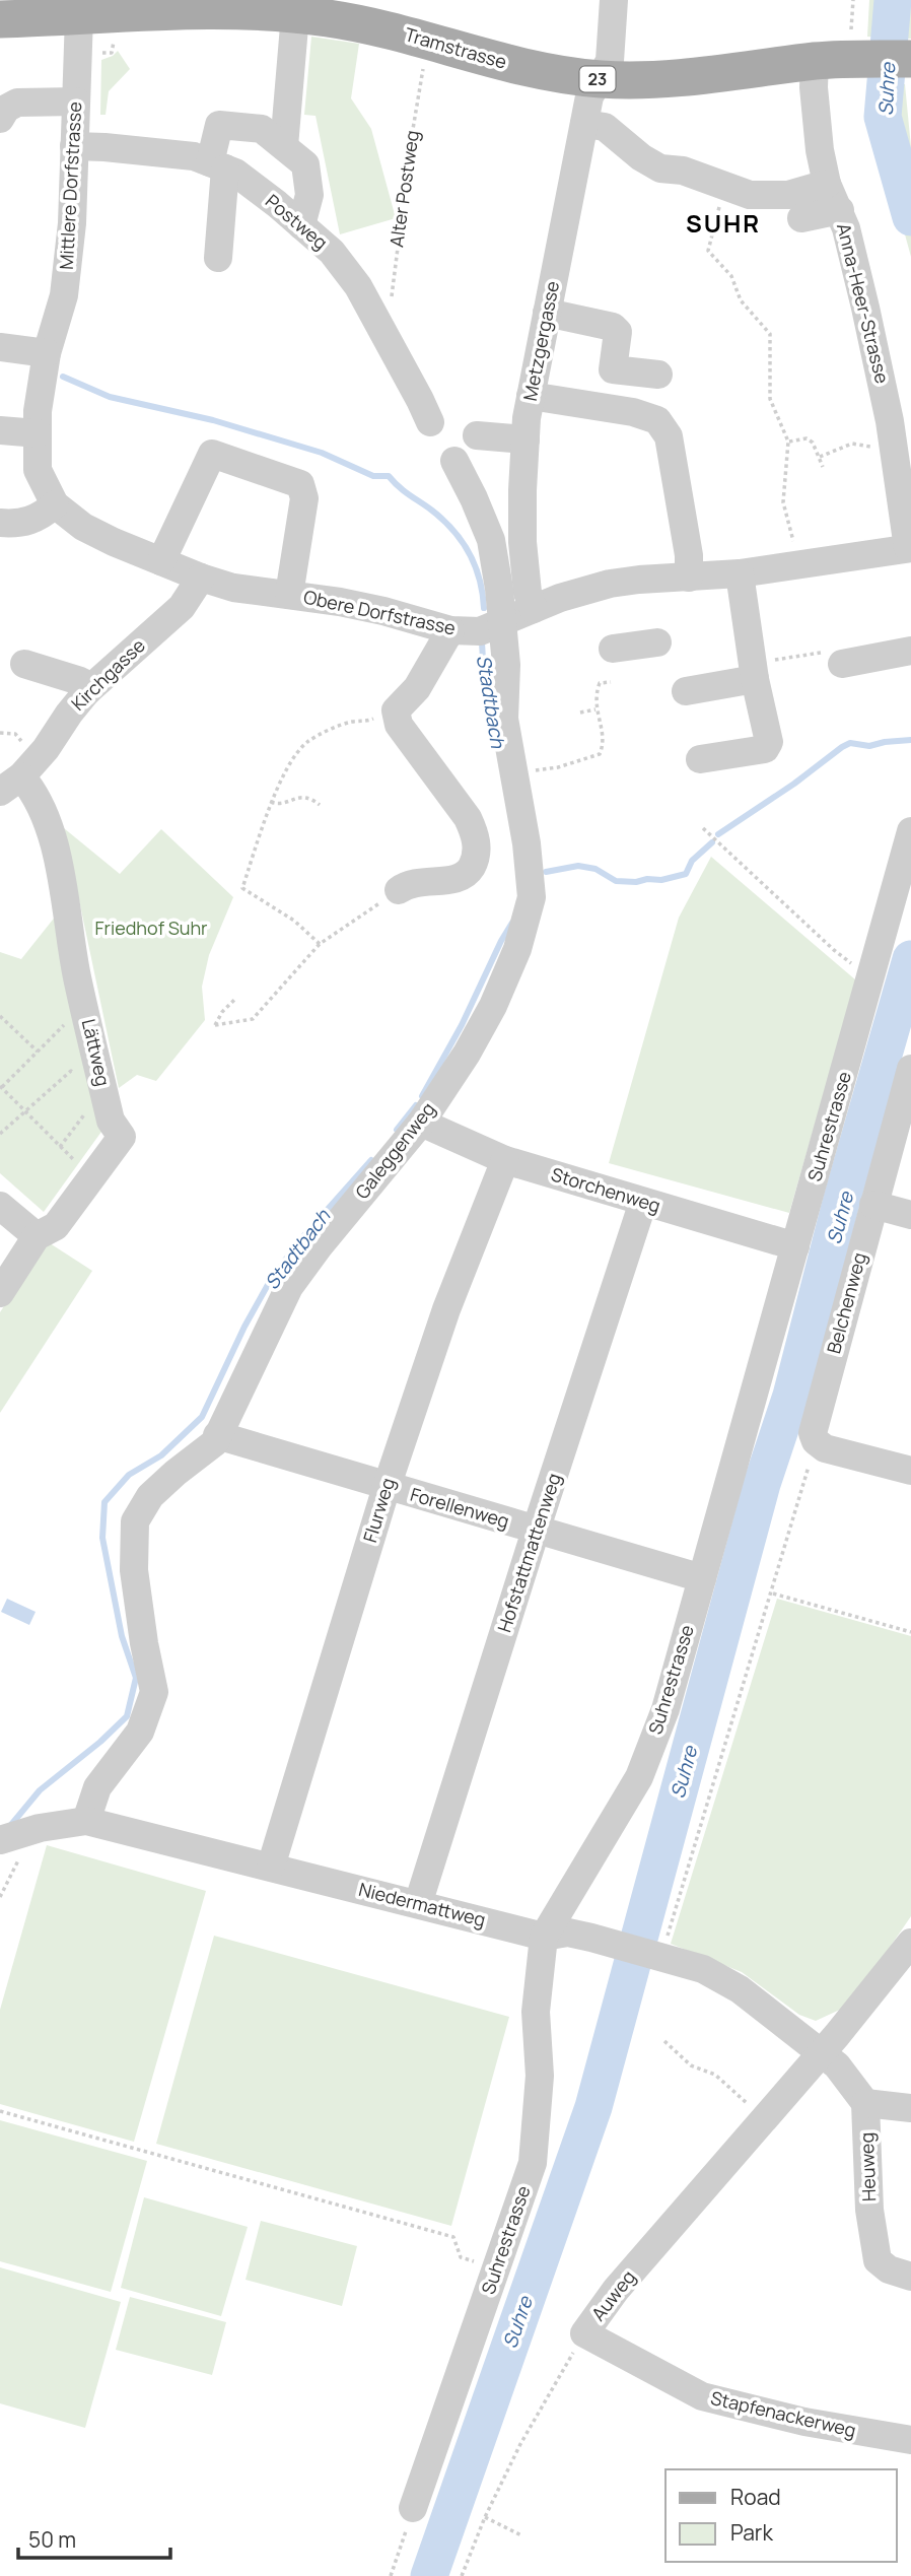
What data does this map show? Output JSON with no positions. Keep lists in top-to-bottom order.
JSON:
{
  "streets": {
    "main road": ["Tramstrasse", "23"],
    "street": [
      "Mittlere Dorfstrasse",
      "Postweg",
      "Anna-Heer-Strasse",
      "Metzgergasse",
      "Obere Dorfstrasse",
      "Kirchgasse",
      "Lättweg",
      "Suhrestrasse",
      "Galeggenweg",
      "Storchenweg",
      "Belchenweg",
      "Forellenweg",
      "Flurweg",
      "Hofstattmattenweg",
      "Niedermattweg",
      "Heuweg",
      "Auweg",
      "Stapfenackerweg"
    ],
    "path": ["Alter Postweg"]
  },
  "crossings": [
    ["Tramstrasse", "Mittlere Dorfstrasse"],
    ["Tramstrasse", "Alter Postweg"],
    ["Tramstrasse", "Anna-Heer-Strasse"],
    ["Tramstrasse", "Metzgergasse"],
    ["Mittlere Dorfstrasse", "Postweg"],
    ["Mittlere Dorfstrasse", "Obere Dorfstrasse"],
    ["Anna-Heer-Strasse", "Obere Dorfstrasse"],
    ["Metzgergasse", "Obere Dorfstrasse"],
    ["Obere Dorfstrasse", "Kirchgasse"],
    ["Obere Dorfstrasse", "Galeggenweg"],
    ["Kirchgasse", "Lättweg"],
    ["Suhrestrasse", "Storchenweg"],
    ["Suhrestrasse", "Forellenweg"],
    ["Suhrestrasse", "Niedermattweg"],
    ["Galeggenweg", "Storchenweg"],
    ["Galeggenweg", "Forellenweg"],
    ["Galeggenweg", "Niedermattweg"],
    ["Storchenweg", "Flurweg"],
    ["Storchenweg", "Hofstattmattenweg"],
    ["Forellenweg", "Flurweg"],
    ["Forellenweg", "Hofstattmattenweg"],
    ["Flurweg", "Niedermattweg"],
    ["Hofstattmattenweg", "Niedermattweg"],
    ["Niedermattweg", "Auweg"],
    ["Auweg", "Stapfenackerweg"]
  ],
  "districts": ["SUHR"],
  "water": ["Suhre", "Stadtbach"],
  "parks": ["Friedhof Suhr"],
  "legend": ["Road", "Park"],
  "scale_bar": "50 m"
}
